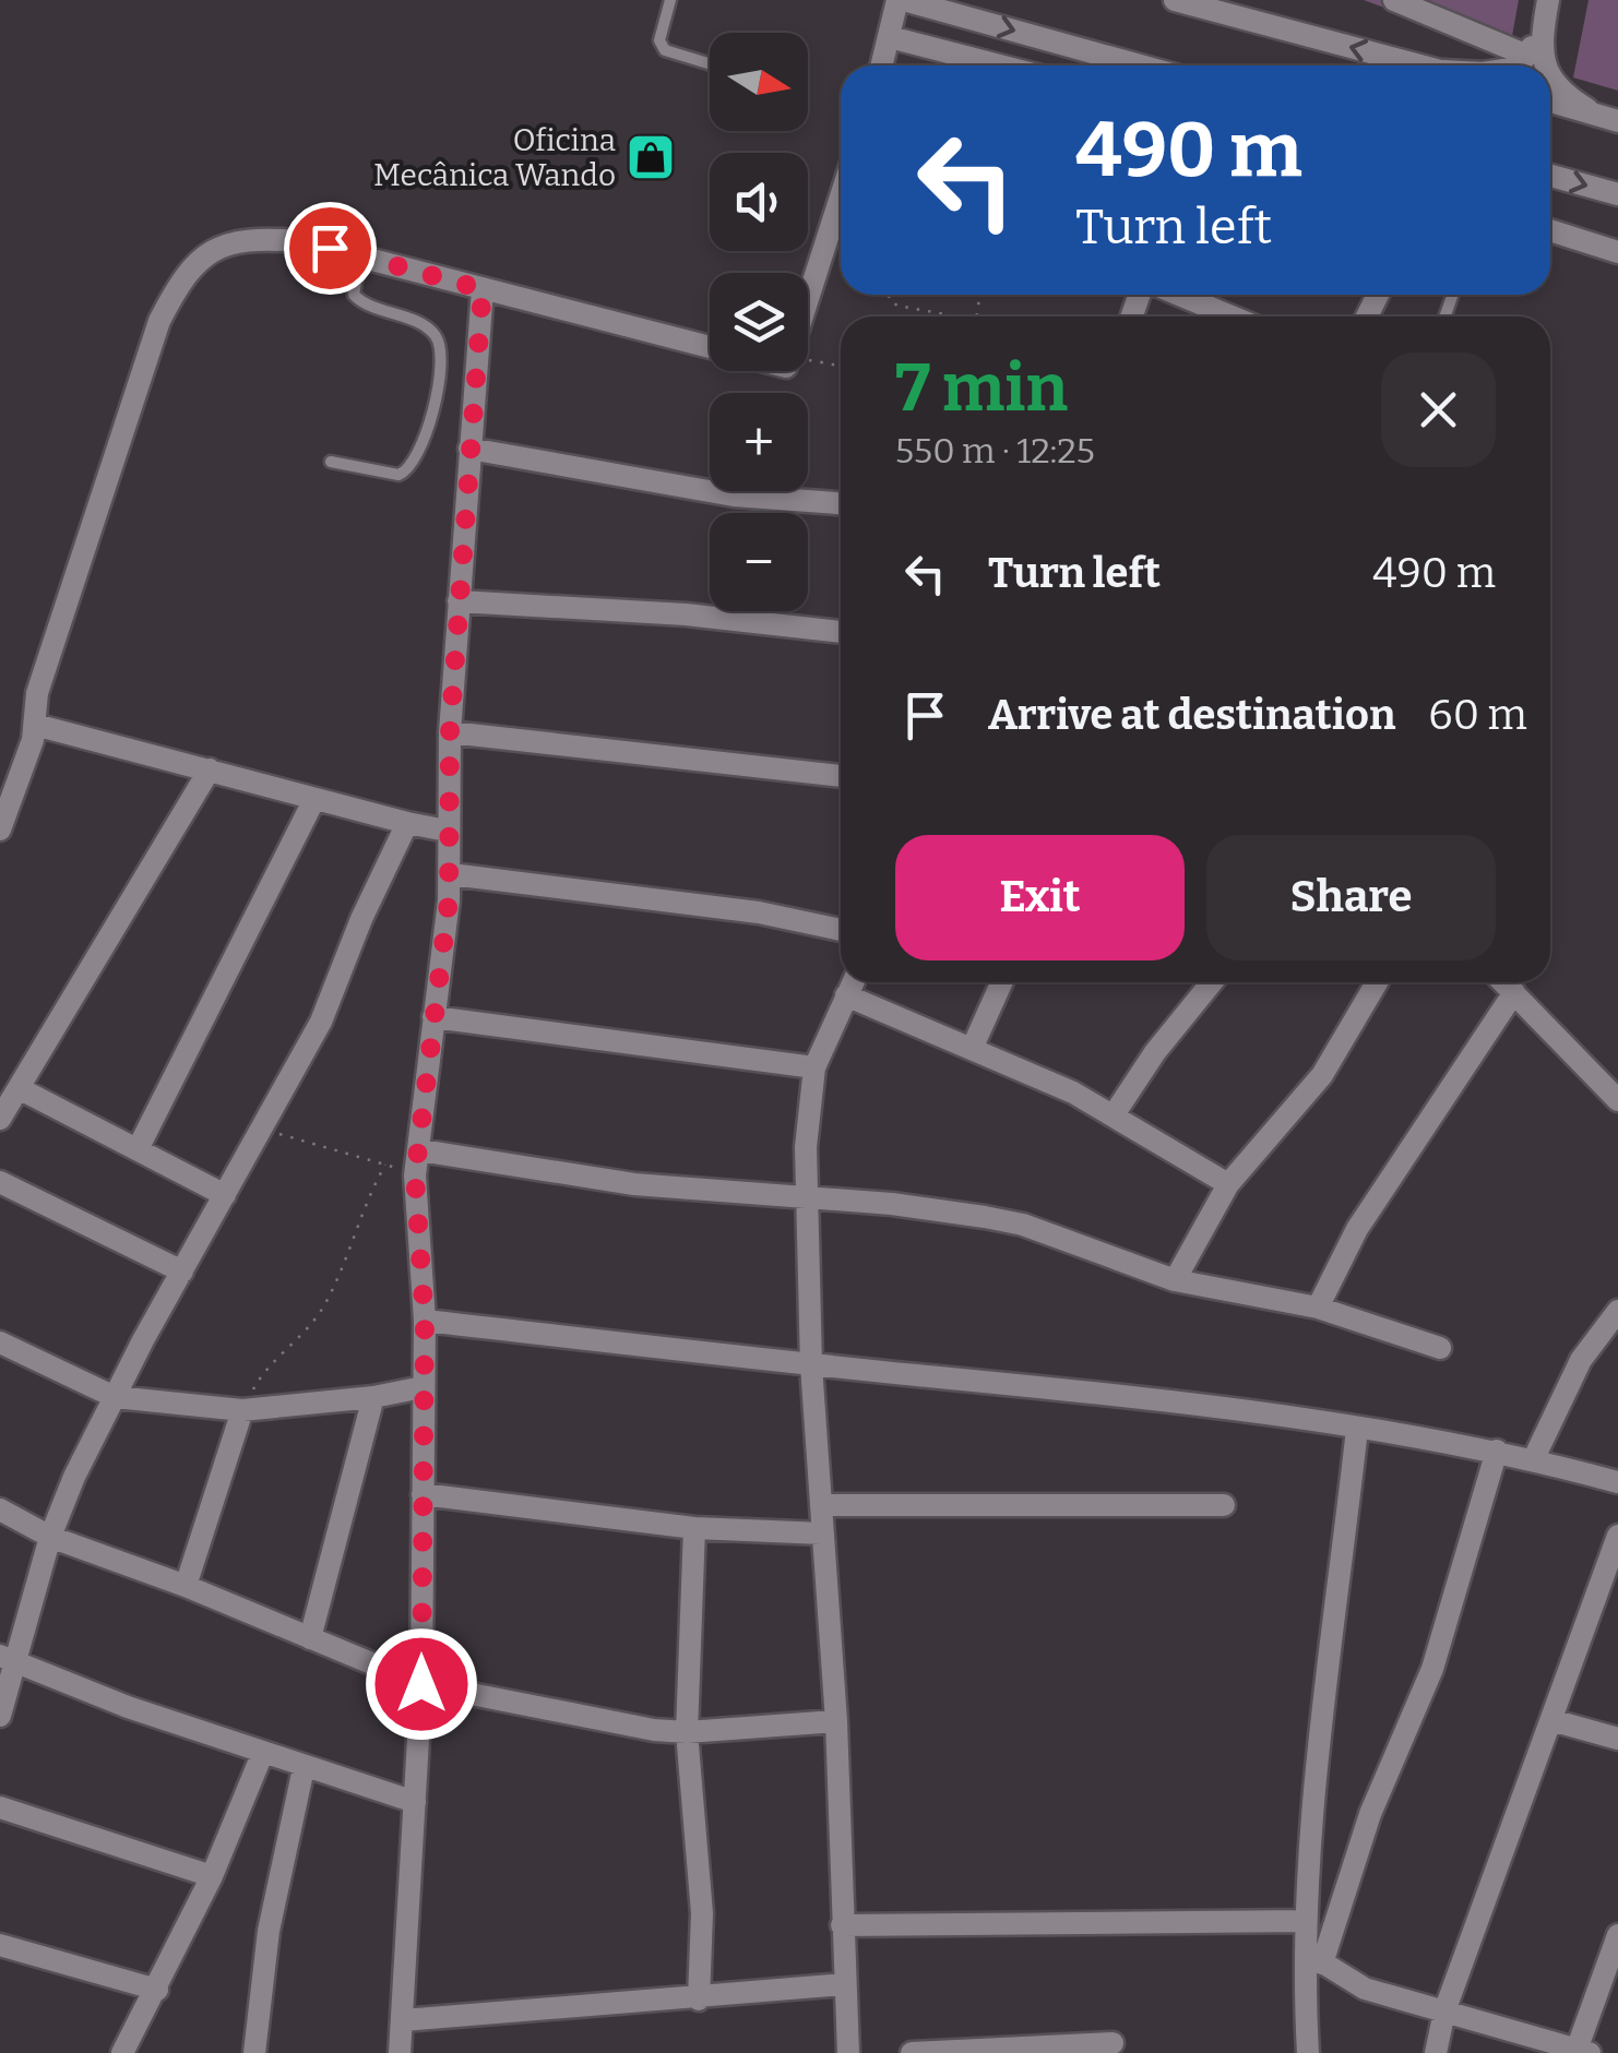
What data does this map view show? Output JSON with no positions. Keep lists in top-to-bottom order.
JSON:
{
  "places": {
    "shop": ["Oficina Mecânica Wando"]
  },
  "north": "right",
  "page": {
    "map_buttons": ["+", "−"],
    "turn": ["490 m", "Turn left"],
    "heading": ["7 min", "550 m · 12:25"],
    "list": [
      {
        "name": "Turn left",
        "value": "490 m"
      },
      {
        "name": "Arrive at destination",
        "value": "60 m"
      }
    ],
    "buttons": ["Exit", "Share"]
  }
}
